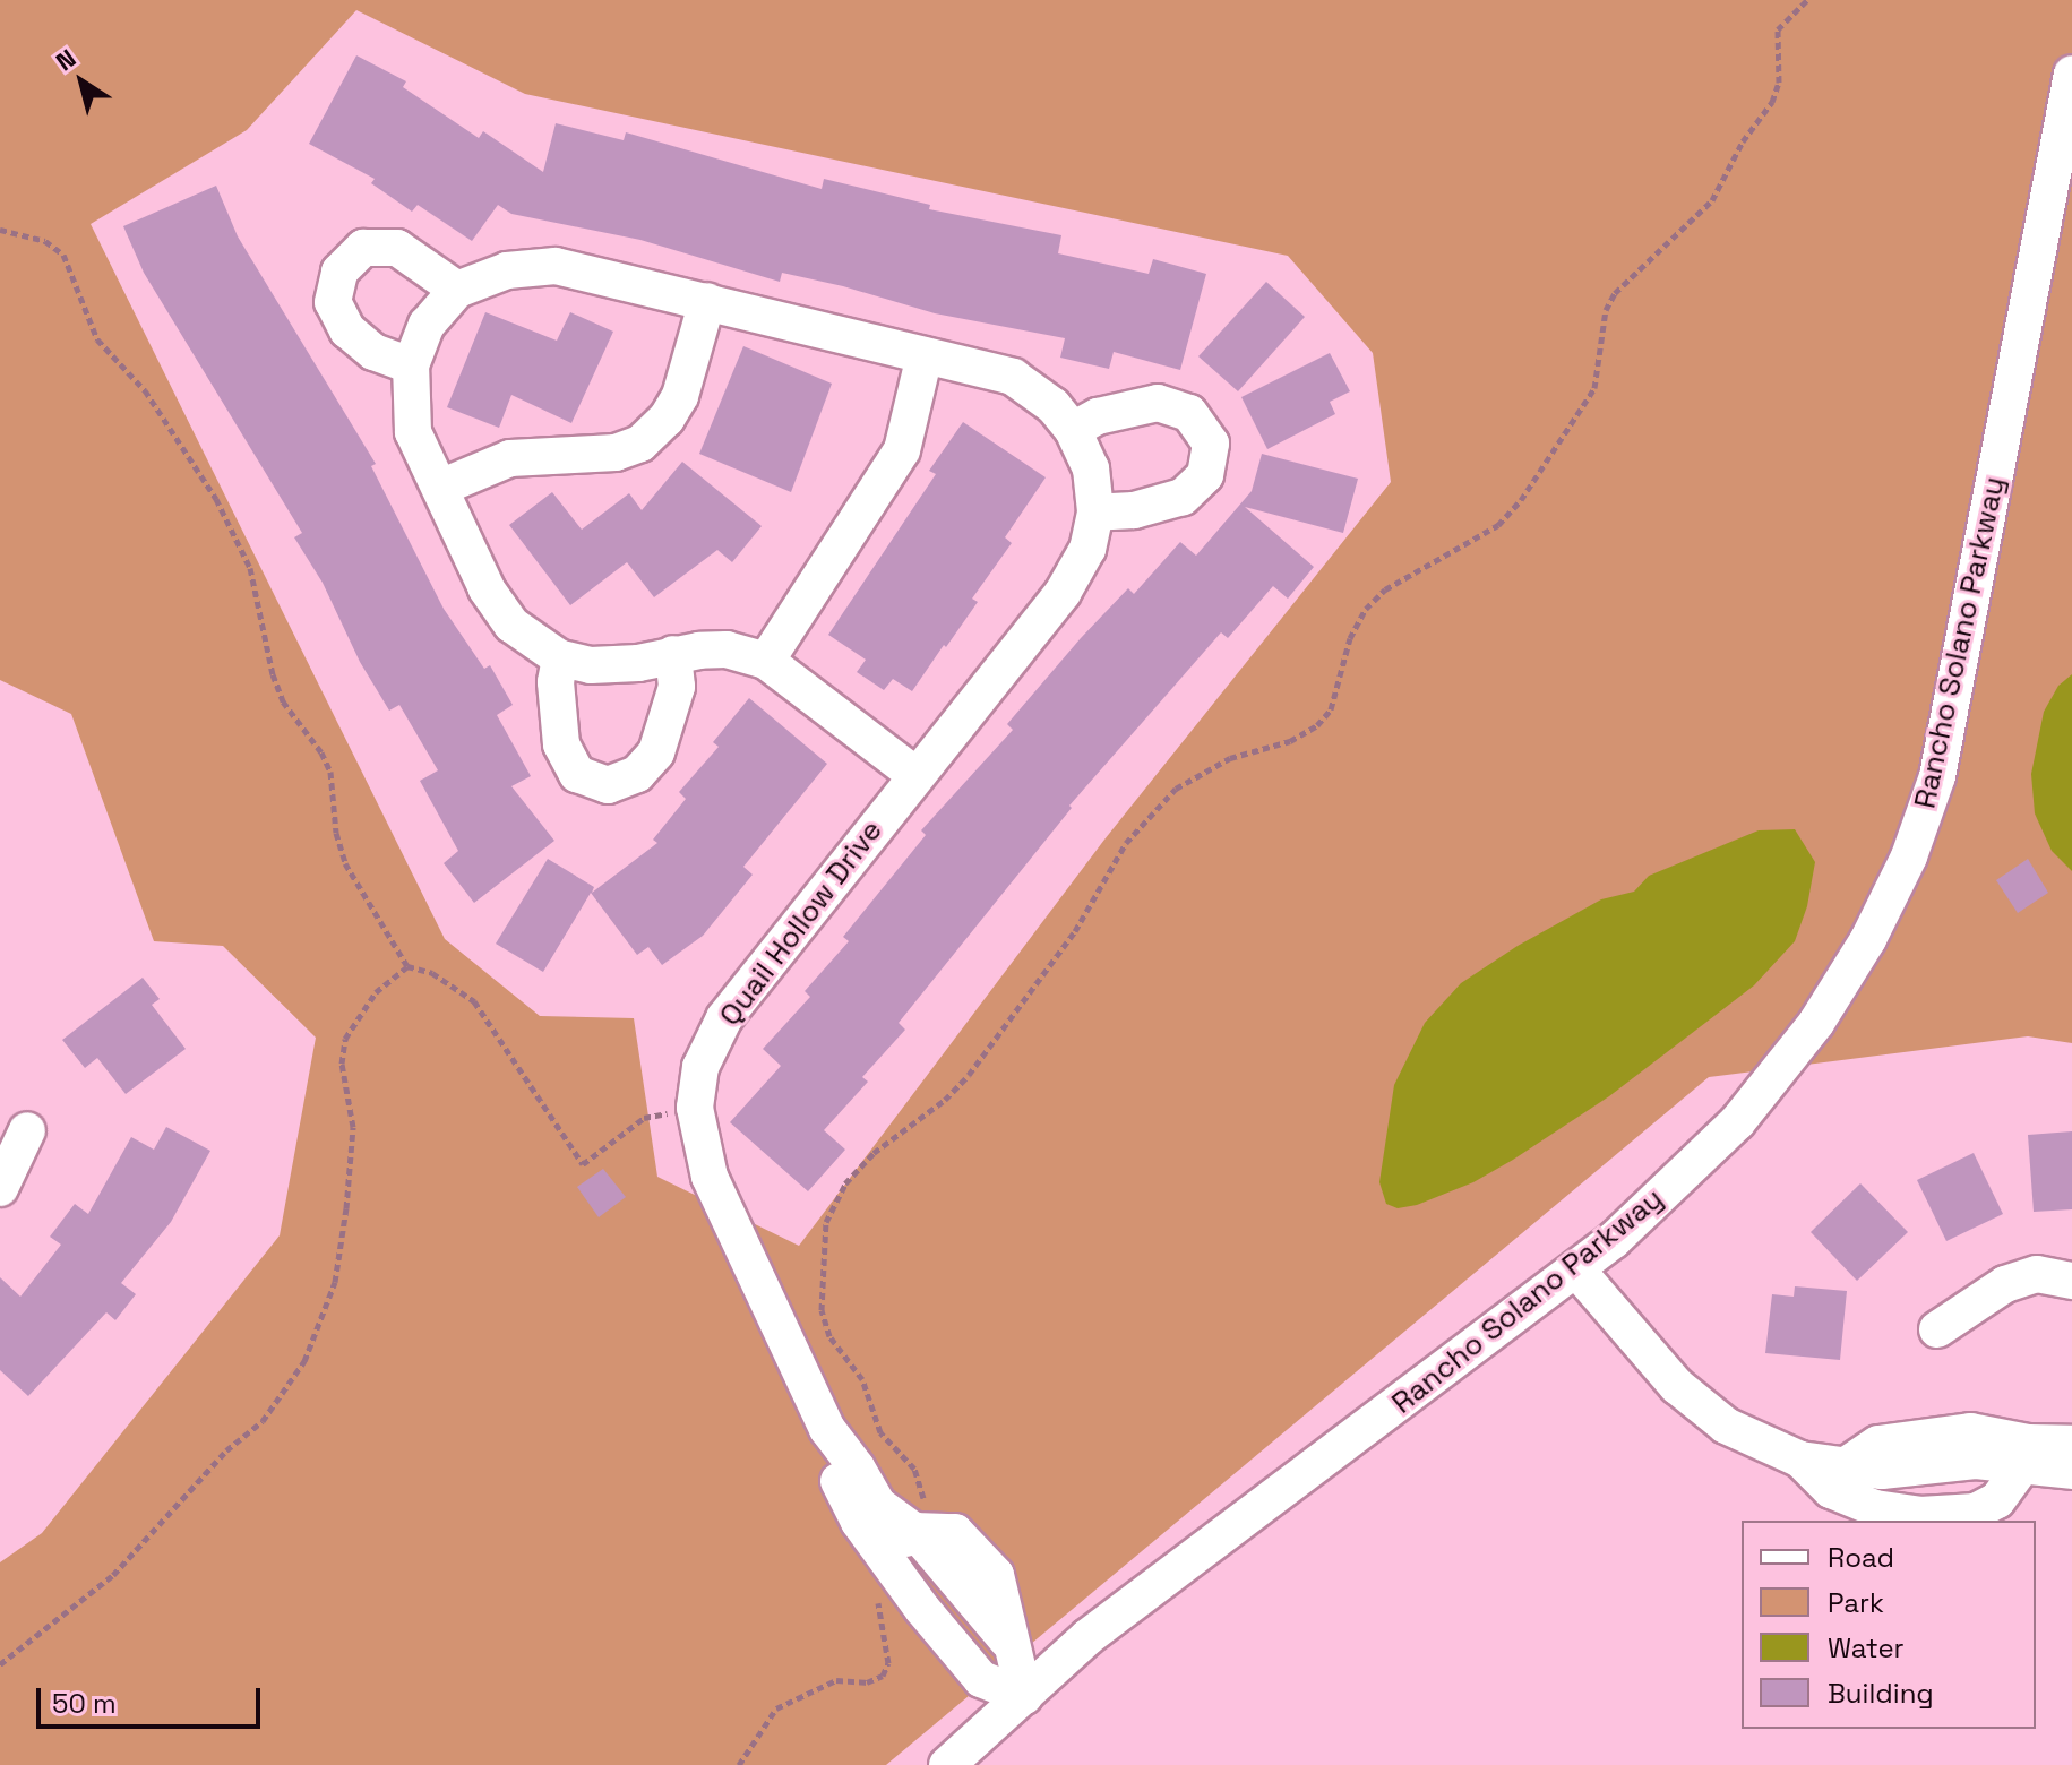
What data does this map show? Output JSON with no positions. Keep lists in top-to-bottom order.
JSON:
{
  "streets": {
    "street": ["Rancho Solano Parkway", "Quail Hollow Drive"]
  },
  "crossings": [
    ["Rancho Solano Parkway", "Quail Hollow Drive"]
  ],
  "legend": [
    "Road",
    "Park",
    "Water",
    "Building"
  ],
  "scale_bar": "50 m",
  "north": "top left"
}
